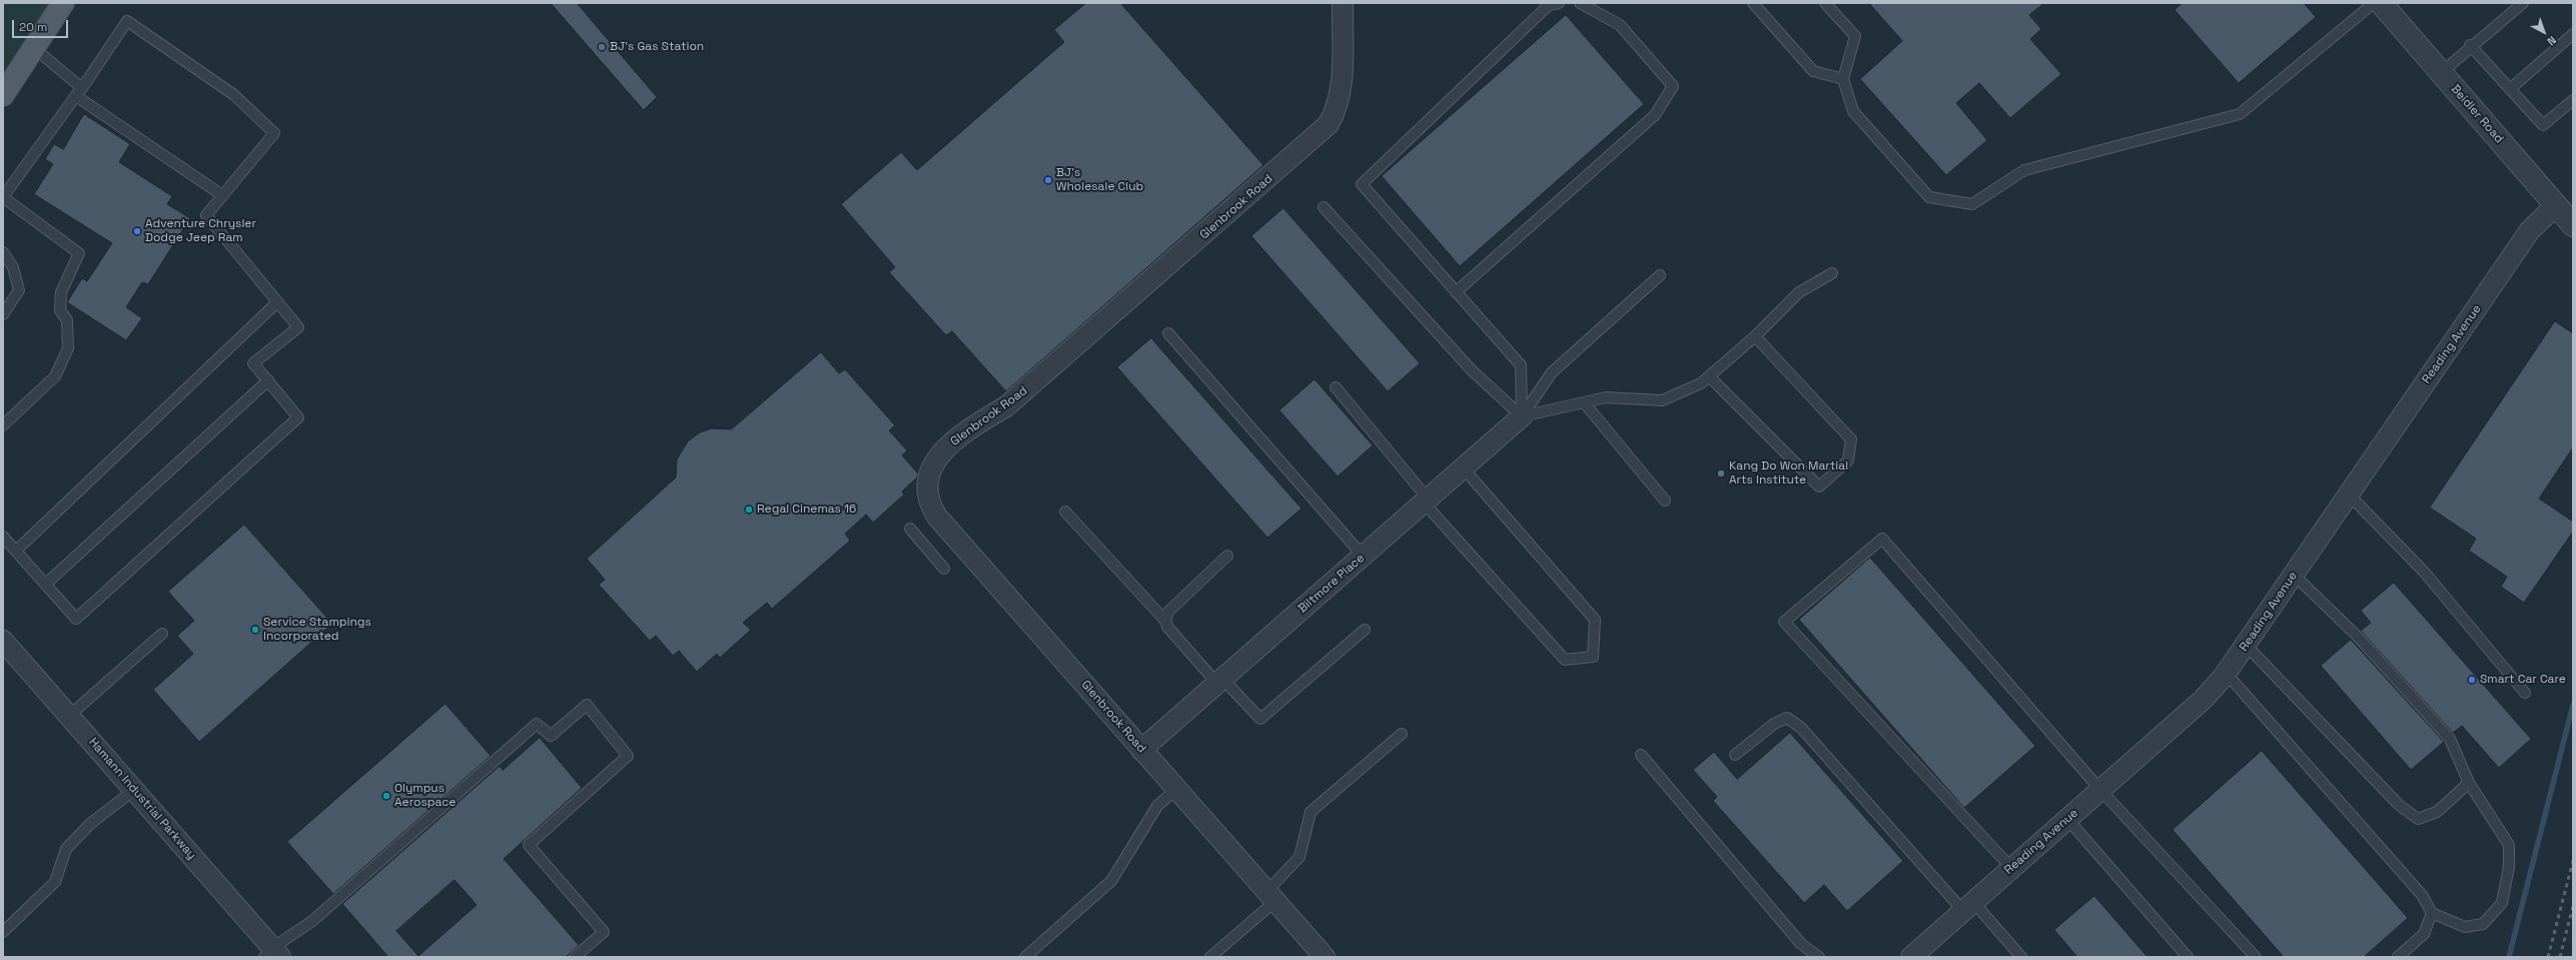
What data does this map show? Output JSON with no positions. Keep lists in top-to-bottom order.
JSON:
{
  "streets": {
    "street": [
      "Beidler Road",
      "Glenbrook Road",
      "Reading Avenue",
      "Biltmore Place",
      "Hamann Industrial Parkway"
    ]
  },
  "crossings": [
    ["Beidler Road", "Reading Avenue"],
    ["Glenbrook Road", "Biltmore Place"]
  ],
  "places": [
    "BJ’s Gas Station",
    "BJ's Wholesale Club",
    "Adventure Chrysler Dodge Jeep Ram",
    "Kang Do Won Martial Arts Institute",
    "Regal Cinemas 16",
    "Service Stampings Incorporated",
    "Smart Car Care",
    "Olympus Aerospace"
  ],
  "scale_bar": "20 m",
  "north": "bottom right"
}
